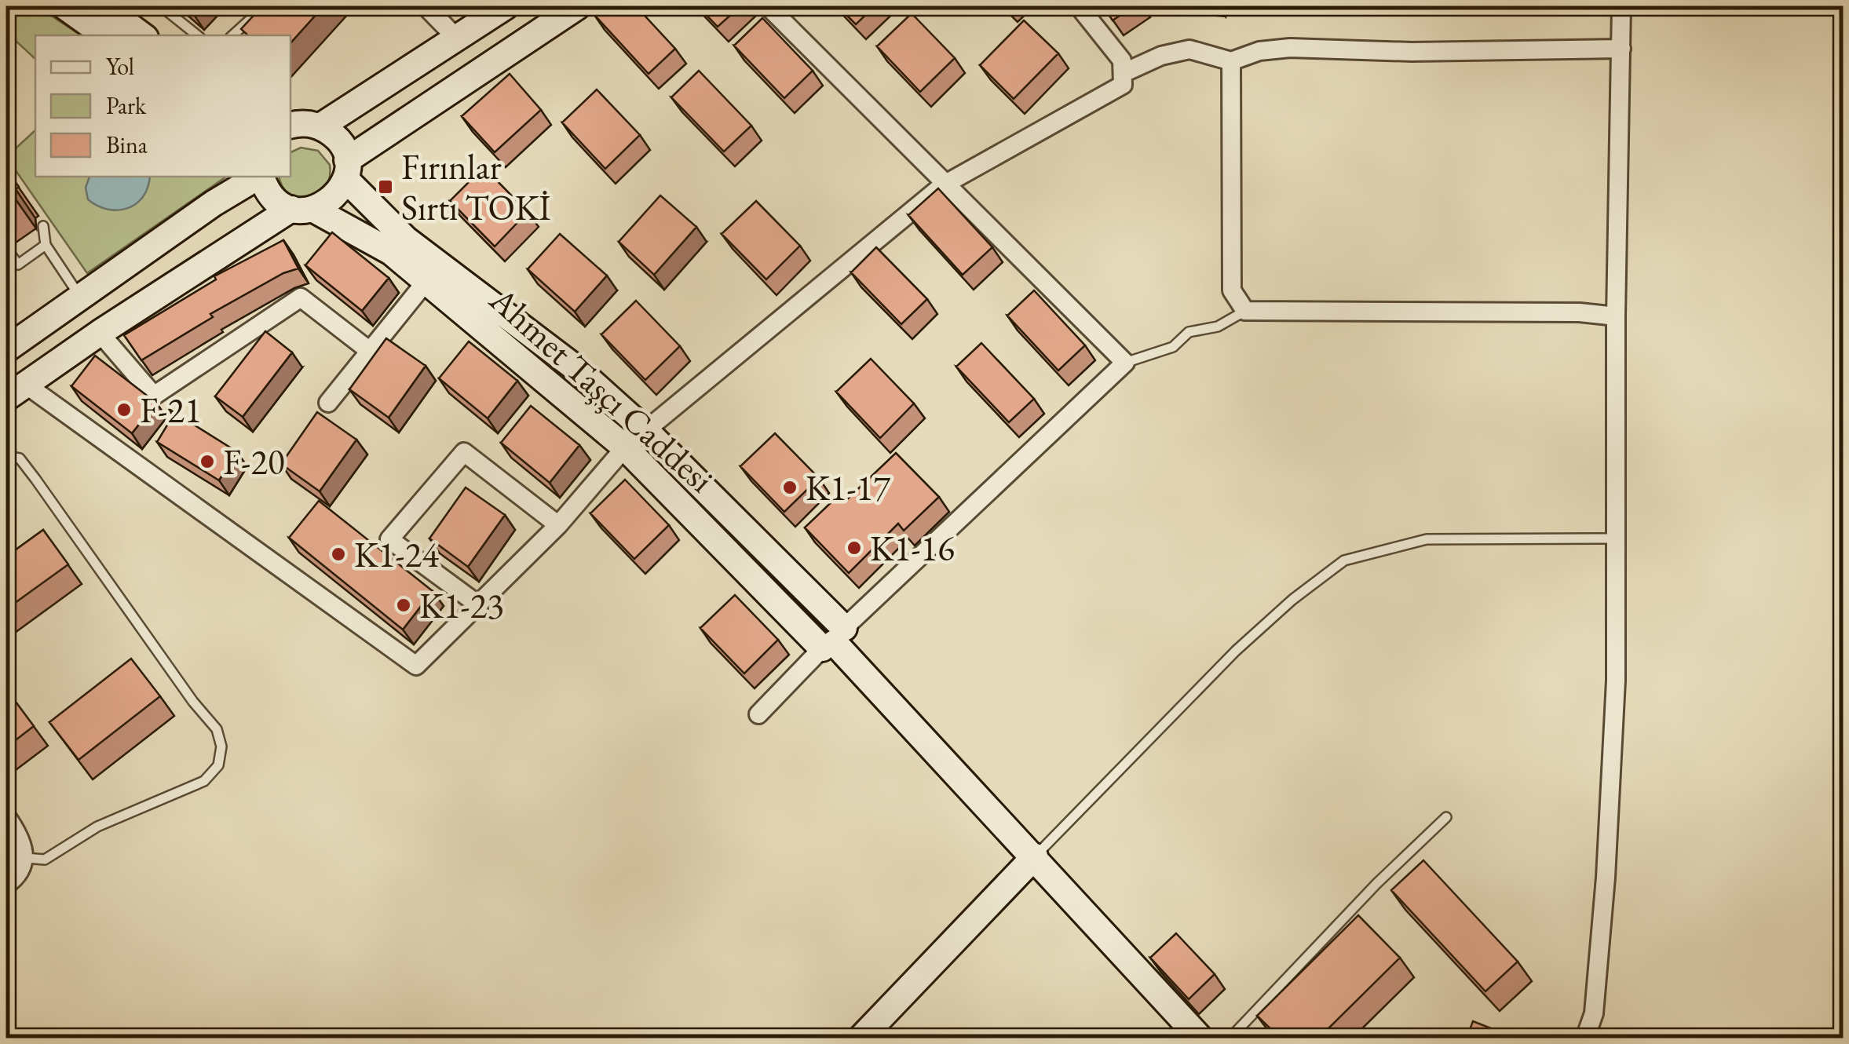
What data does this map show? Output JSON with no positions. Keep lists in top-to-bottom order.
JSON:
{
  "streets": {
    "main road": ["Ahmet Taşçı Caddesi"]
  },
  "places": {
    "transit": ["Fırınlar Sırtı TOKİ"],
    "other": [
      "F-21",
      "F-20",
      "K1-17",
      "K1-16",
      "K1-24",
      "K1-23"
    ]
  },
  "legend": ["Yol", "Park", "Bina"]
}
